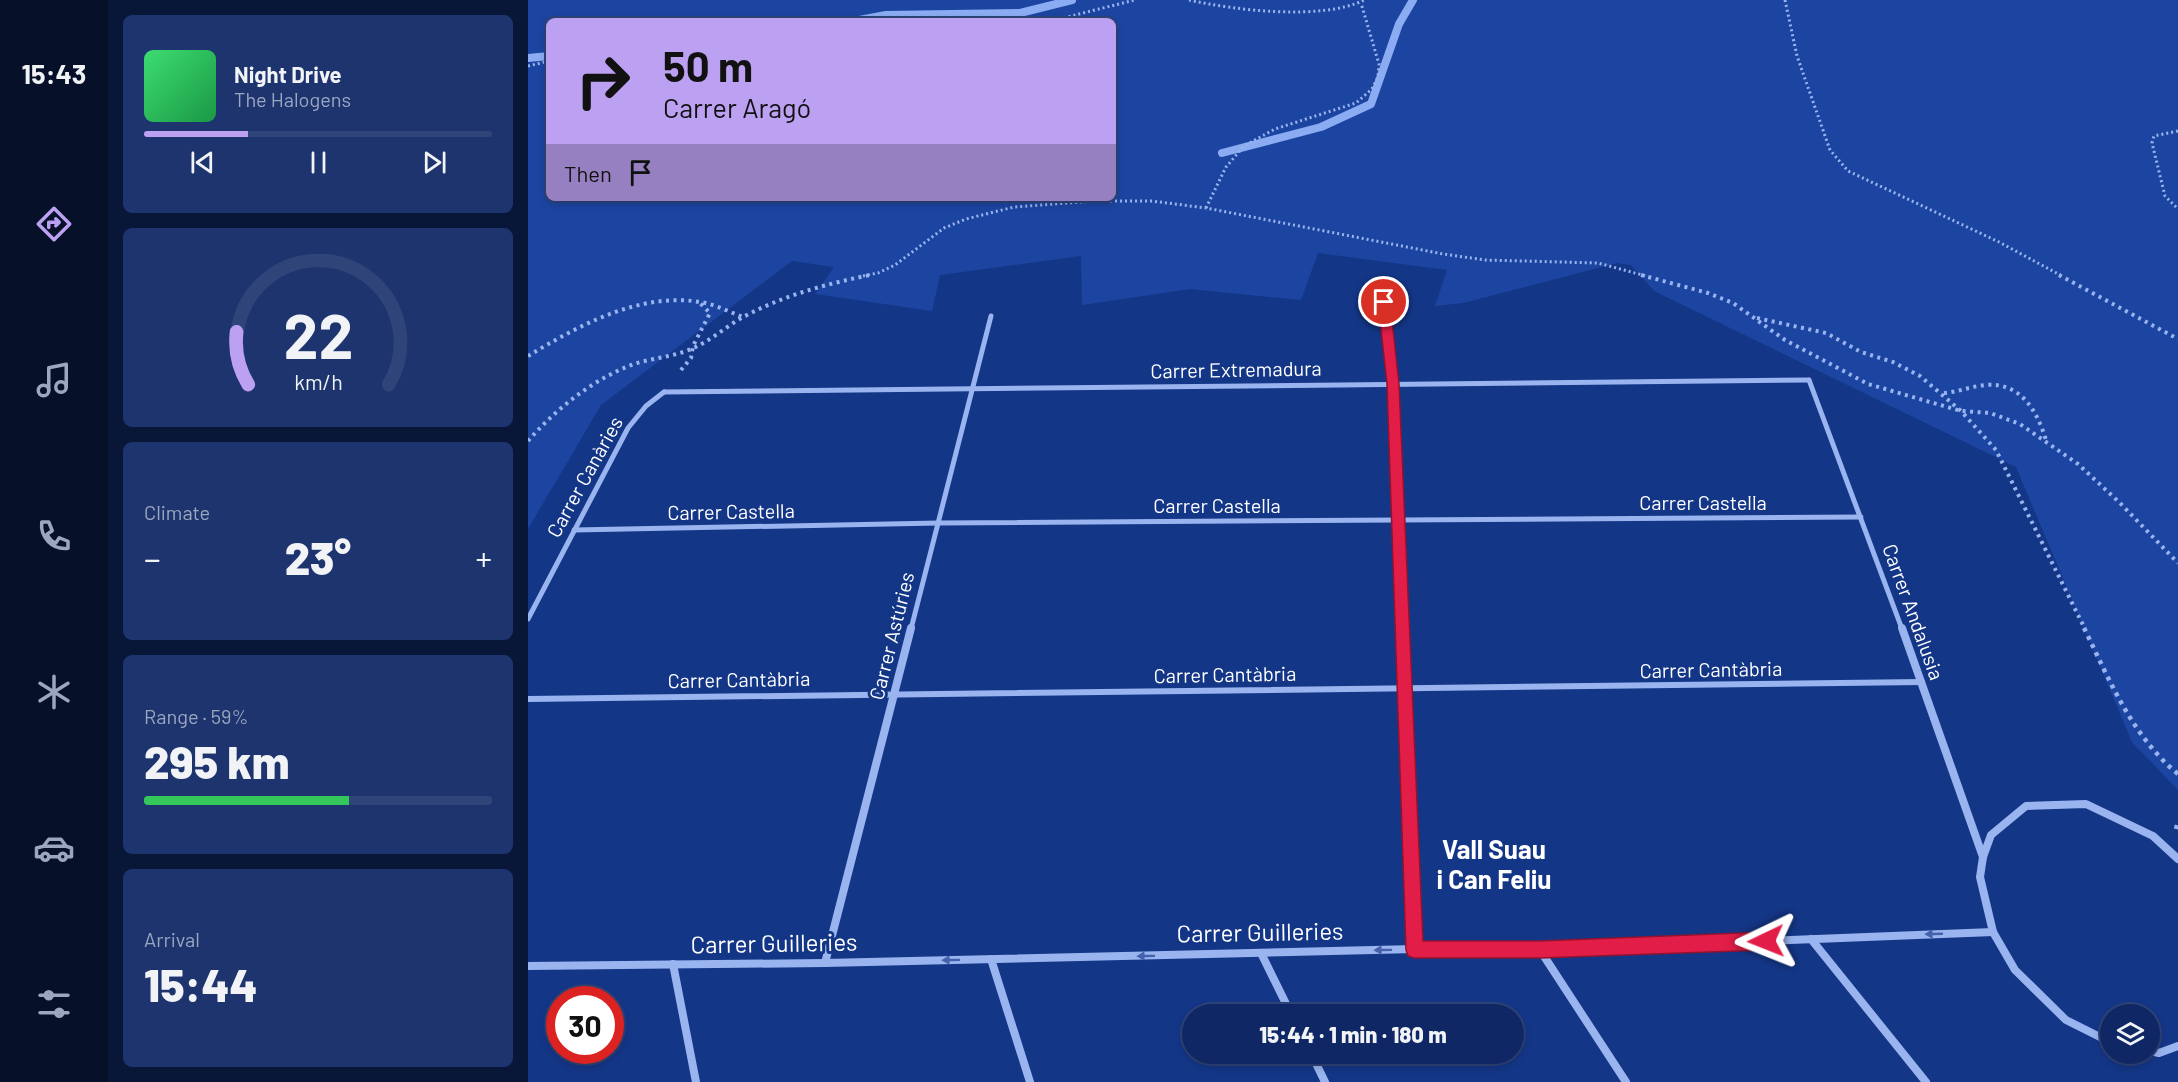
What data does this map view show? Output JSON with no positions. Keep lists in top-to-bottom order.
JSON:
{
  "streets": {
    "street": [
      "Carrer Extremadura",
      "Carrer Canàries",
      "Carrer Castella",
      "Carrer Andalusia",
      "Carrer Astúries",
      "Carrer Cantàbria",
      "Carrer Guilleries"
    ]
  },
  "crossings": [
    ["Carrer Extremadura", "Carrer Canàries"],
    ["Carrer Extremadura", "Carrer Andalusia"],
    ["Carrer Extremadura", "Carrer Astúries"],
    ["Carrer Canàries", "Carrer Castella"],
    ["Carrer Castella", "Carrer Andalusia"],
    ["Carrer Castella", "Carrer Astúries"],
    ["Carrer Andalusia", "Carrer Cantàbria"],
    ["Carrer Astúries", "Carrer Cantàbria"],
    ["Carrer Astúries", "Carrer Guilleries"]
  ],
  "one_way": ["Carrer Guilleries"],
  "districts": ["Vall Suau i Can Feliu"],
  "page": {
    "tabs": "15:43",
    "turn": ["50 m", "Carrer Aragó"],
    "song": ["Night Drive", "The Halogens"],
    "then": "Then",
    "tile": [
      "Climate",
      ["Range · 59%", "295 km"],
      ["Arrival", "15:44"]
    ],
    "heat": ["−", "23°", "+"],
    "limit": "30",
    "trip": "15:44 · 1 min · 180 m",
    "gauge": ["22", "km/h"]
  }
}
